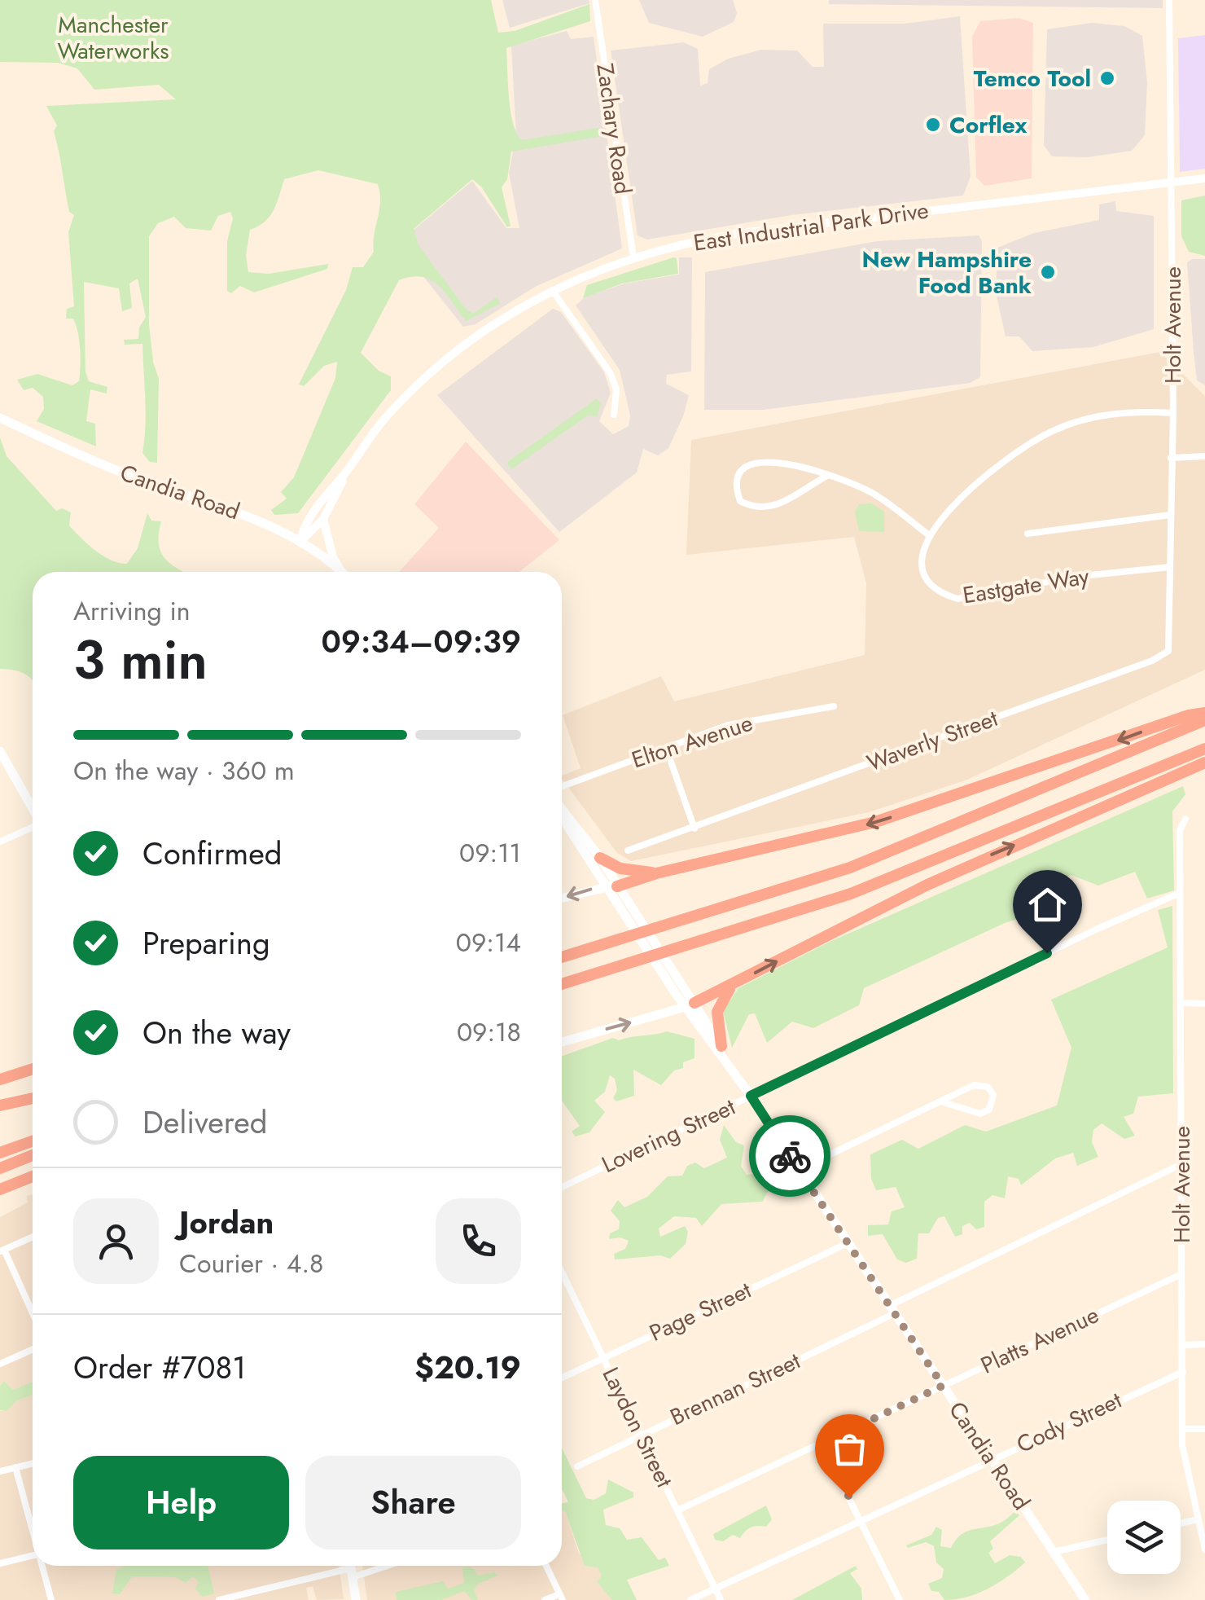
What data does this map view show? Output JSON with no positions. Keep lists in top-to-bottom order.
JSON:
{
  "streets": {
    "main road": ["Candia Road"],
    "street": [
      "Zachary Road",
      "East Industrial Park Drive",
      "Holt Avenue",
      "Eastgate Way",
      "Waverly Street",
      "Elton Avenue",
      "Lovering Street",
      "Page Street",
      "Platts Avenue",
      "Brennan Street",
      "Cody Street",
      "Laydon Street"
    ]
  },
  "crossings": [
    ["Zachary Road", "East Industrial Park Drive"],
    ["East Industrial Park Drive", "Holt Avenue"],
    ["East Industrial Park Drive", "Candia Road"],
    ["Holt Avenue", "Eastgate Way"],
    ["Holt Avenue", "Waverly Street"],
    ["Holt Avenue", "Lovering Street"],
    ["Holt Avenue", "Platts Avenue"],
    ["Holt Avenue", "Brennan Street"],
    ["Holt Avenue", "Cody Street"],
    ["Candia Road", "Lovering Street"],
    ["Candia Road", "Page Street"],
    ["Candia Road", "Platts Avenue"],
    ["Candia Road", "Brennan Street"],
    ["Candia Road", "Cody Street"],
    ["Page Street", "Laydon Street"],
    ["Platts Avenue", "Laydon Street"],
    ["Brennan Street", "Laydon Street"],
    ["Cody Street", "Laydon Street"]
  ],
  "parks": ["Manchester Waterworks"],
  "places": ["Temco Tool", "Corflex", "New Hampshire Food Bank"],
  "page": {
    "heading": ["3 min", "Arriving in", "09:34–09:39"],
    "panel": [
      "Jordan",
      "Courier · 4.8",
      "Order #7081",
      "$20.19"
    ],
    "bar": "On the way · 360 m",
    "list": [
      ["Confirmed", "09:11"],
      ["Preparing", "09:14"],
      ["On the way", "09:18"],
      "Delivered"
    ],
    "buttons": ["Help", "Share"]
  }
}
